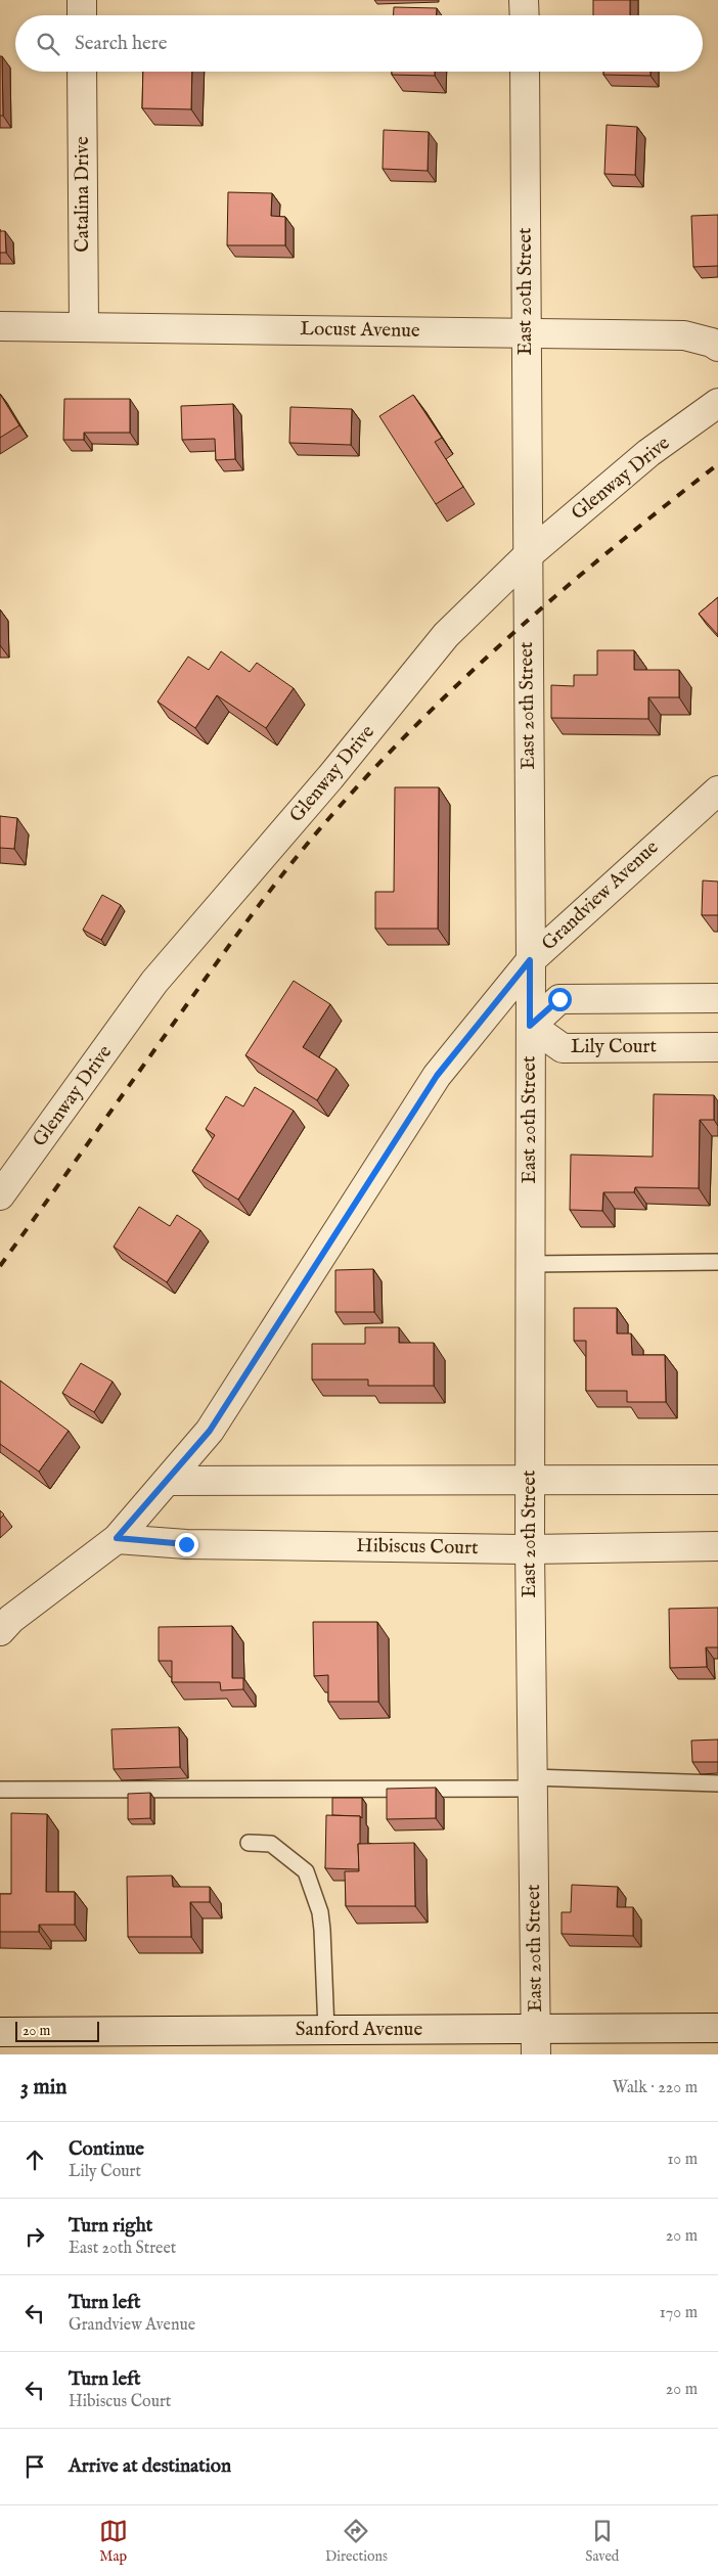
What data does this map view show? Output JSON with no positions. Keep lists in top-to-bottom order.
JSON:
{
  "streets": {
    "street": [
      "Catalina Drive",
      "East 20th Street",
      "Locust Avenue",
      "Glenway Drive",
      "Grandview Avenue",
      "Lily Court",
      "Hibiscus Court",
      "Sanford Avenue"
    ]
  },
  "crossings": [
    ["Catalina Drive", "Locust Avenue"],
    ["East 20th Street", "Locust Avenue"],
    ["East 20th Street", "Glenway Drive"],
    ["East 20th Street", "Grandview Avenue"],
    ["East 20th Street", "Lily Court"],
    ["East 20th Street", "Hibiscus Court"],
    ["East 20th Street", "Sanford Avenue"],
    ["Grandview Avenue", "Hibiscus Court"]
  ],
  "scale_bar": "20 m",
  "page": {
    "search": "Search here",
    "scale": "20 m",
    "heading": ["3 min", "Walk · 220 m"],
    "list": [
      ["Continue", "Lily Court", "10 m"],
      ["Turn right", "East 20th Street", "20 m"],
      ["Turn left", "Grandview Avenue", "170 m"],
      ["Turn left", "Hibiscus Court", "20 m"],
      "Arrive at destination"
    ],
    "nav": ["Map", "Directions", "Saved"]
  }
}
